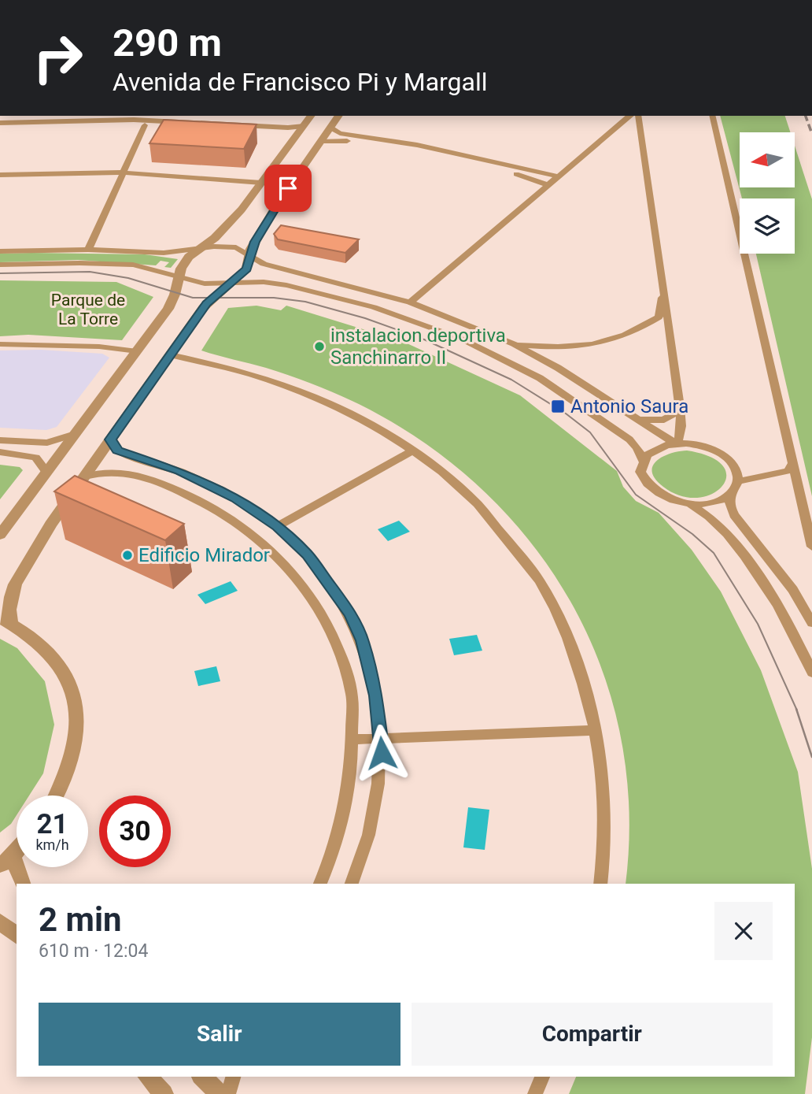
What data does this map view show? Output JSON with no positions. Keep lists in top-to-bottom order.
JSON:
{
  "parks": ["Parque de La Torre"],
  "places": {
    "other": ["instalacion deportiva Sanchinarro II", "Edificio Mirador"],
    "transit": ["Antonio Saura"]
  },
  "north": "left",
  "page": {
    "turn": ["290 m", "Avenida de Francisco Pi y Margall"],
    "speed": "21 km/h",
    "limit": "30",
    "heading": ["2 min", "610 m · 12:04"],
    "buttons": ["Salir", "Compartir"]
  }
}
